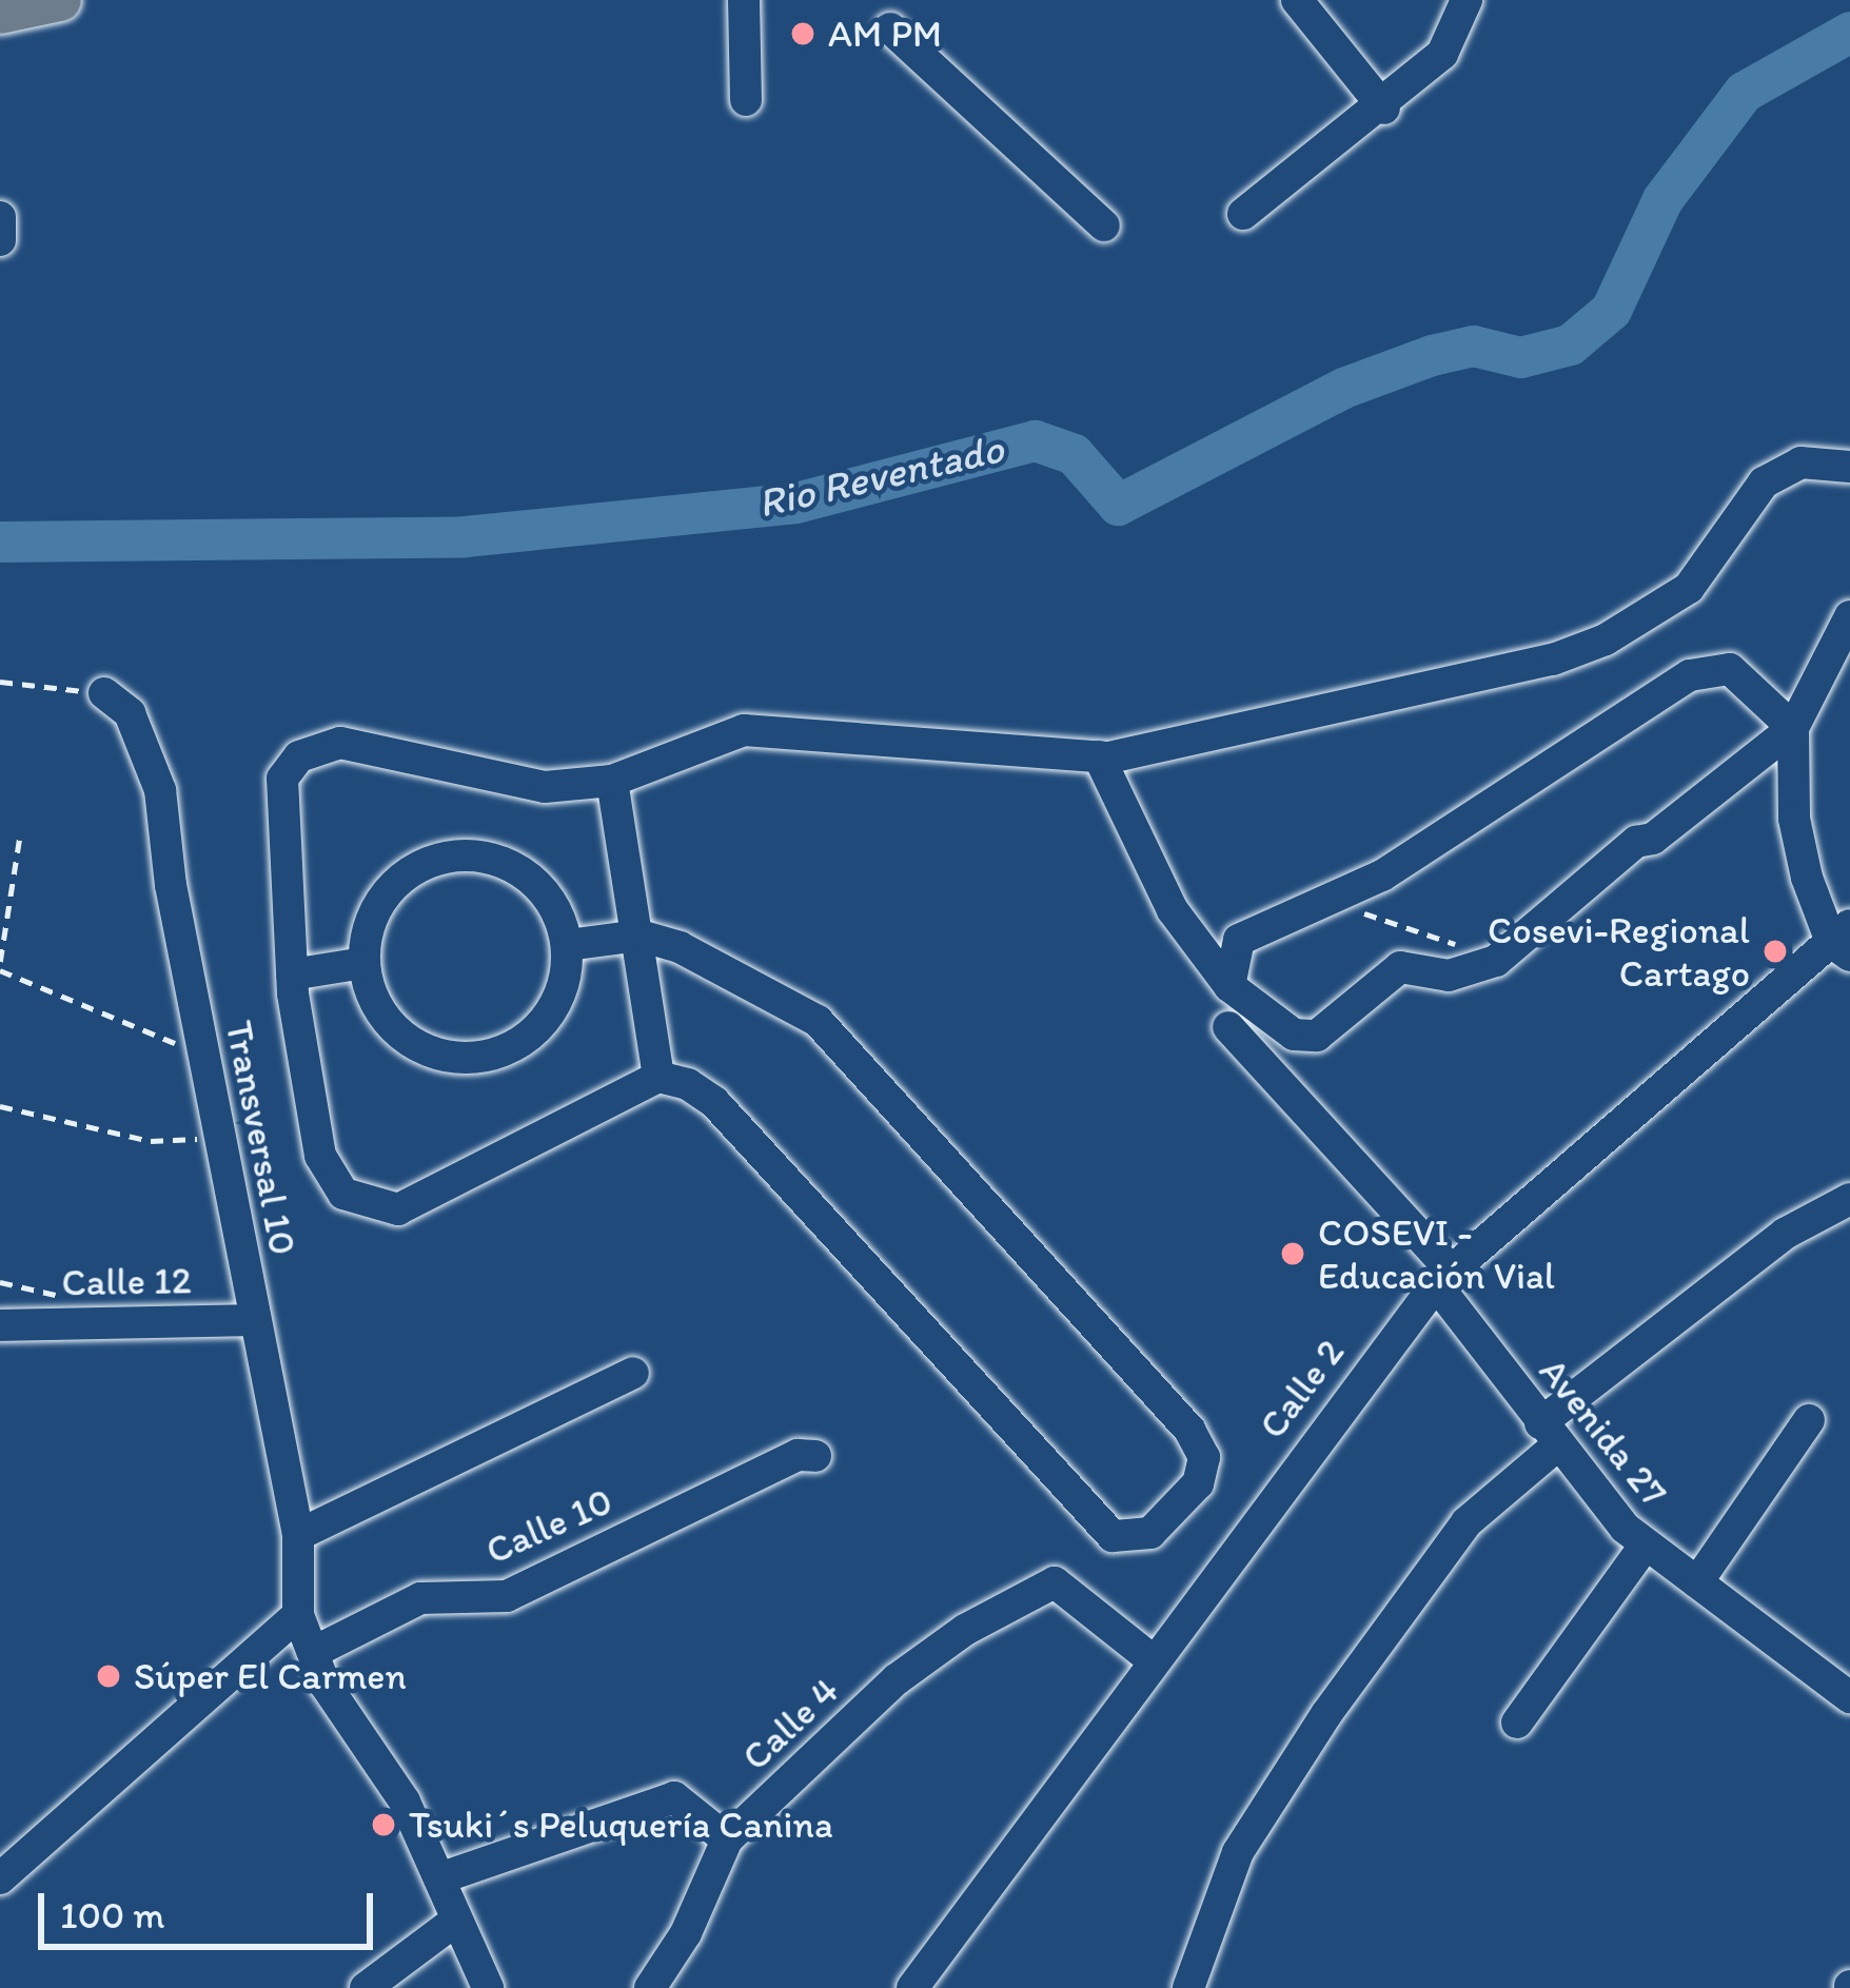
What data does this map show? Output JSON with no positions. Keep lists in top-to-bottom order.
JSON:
{
  "streets": {
    "street": [
      "Transversal 10",
      "Calle 12",
      "Calle 2",
      "Avenida 27",
      "Calle 10",
      "Calle 4"
    ]
  },
  "crossings": [
    ["Transversal 10", "Calle 12"],
    ["Calle 2", "Avenida 27"],
    ["Calle 2", "Calle 4"]
  ],
  "water": ["Rio Reventado"],
  "places": [
    "AM PM",
    "Cosevi-Regional Cartago",
    "COSEVI - Educación Vial",
    "Súper El Carmen",
    "Tsuki´s Peluquería Canina"
  ],
  "scale_bar": "100 m"
}
